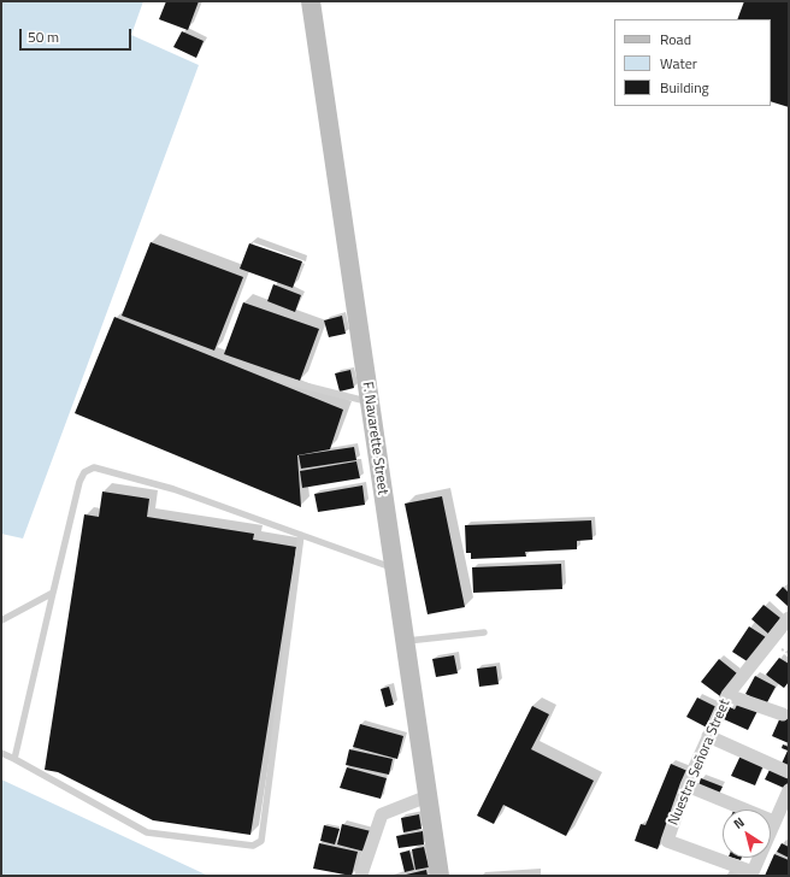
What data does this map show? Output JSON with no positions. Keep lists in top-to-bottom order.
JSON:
{
  "streets": {
    "main road": ["F. Navarette Street"],
    "street": ["Nuestra Señora Street"]
  },
  "legend": ["Road", "Water", "Building"],
  "scale_bar": "50 m",
  "north": "top left"
}
